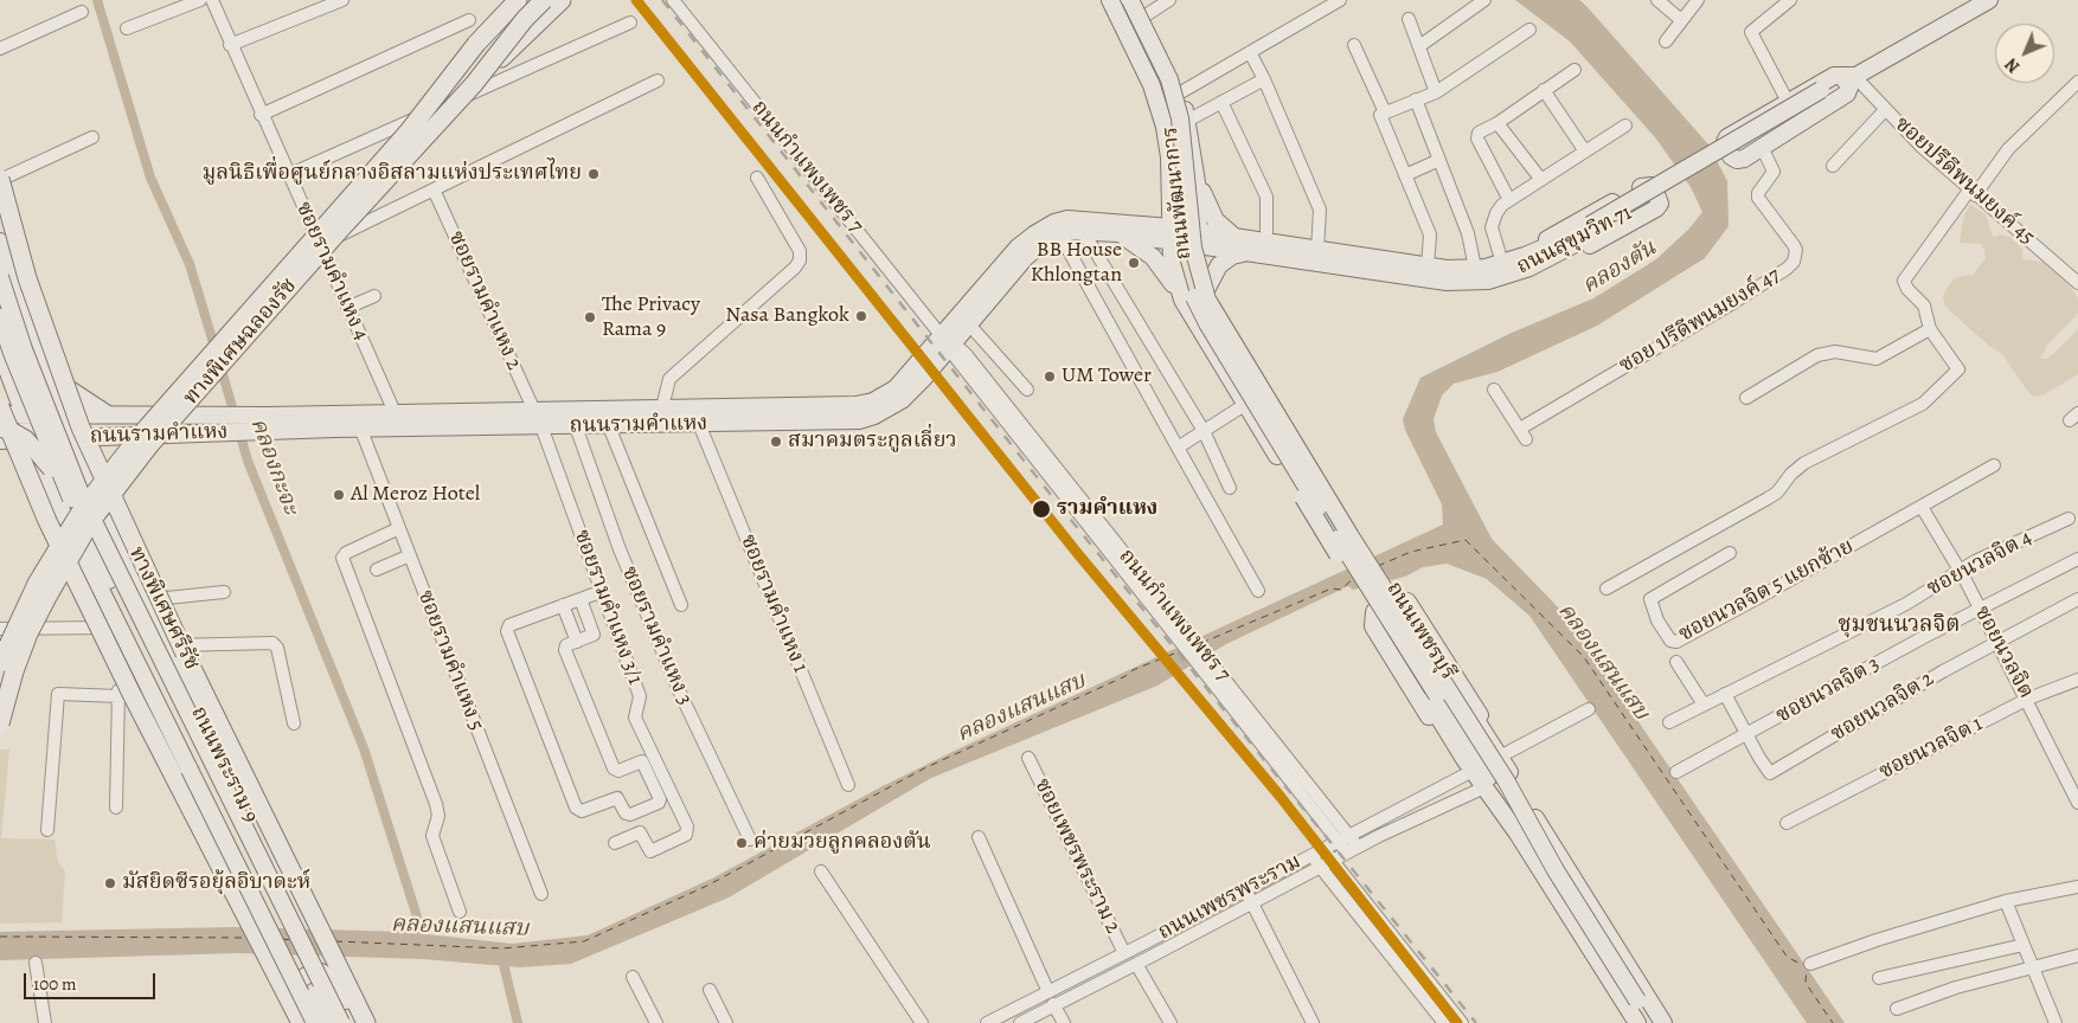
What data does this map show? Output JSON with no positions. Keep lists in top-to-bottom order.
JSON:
{
  "streets": {
    "highway": ["ทางพิเศษฉลองรัช", "ทางพิเศษศรีรัช"],
    "main road": [
      "ถนนพัฒนาการ",
      "ถนนสุขุมวิท 71",
      "ถนนรามคำแหง",
      "ถนนเพชรบุรี",
      "ถนนพระราม 9"
    ],
    "street": [
      "ถนนกำแพงเพชร 7",
      "ซอยปรีดีพนมยงค์ 45",
      "ซอยรามคำแหง 4",
      "ซอยรามคำแหง 2",
      "ซอย ปรีดีพนมยงค์ 47",
      "ซอยนวลจิต 4",
      "ซอยนวลจิต 5 แยกซ้าย",
      "ซอยรามคำแหง 1",
      "ซอยรามคำแหง 3/1",
      "ซอยรามคำแหง 3",
      "ซอยนวลจิต",
      "ซอยรามคำแหง 5",
      "ซอยนวลจิต 3",
      "ซอยนวลจิต 2",
      "ซอยนวลจิต 1",
      "ซอยเพชรพระราม 2",
      "ถนนเพชรพระราม"
    ]
  },
  "crossings": [
    ["ถนนกำแพงเพชร 7", "ถนนรามคำแหง"],
    ["ถนนกำแพงเพชร 7", "ถนนเพชรพระราม"],
    ["ซอยปรีดีพนมยงค์ 45", "ถนนสุขุมวิท 71"],
    ["ถนนพัฒนาการ", "ถนนสุขุมวิท 71"],
    ["ถนนพัฒนาการ", "ถนนรามคำแหง"],
    ["ถนนพัฒนาการ", "ถนนเพชรบุรี"],
    ["ถนนสุขุมวิท 71", "ถนนรามคำแหง"],
    ["ถนนสุขุมวิท 71", "ถนนเพชรบุรี"],
    ["ซอยรามคำแหง 4", "ถนนรามคำแหง"],
    ["ซอยรามคำแหง 2", "ถนนรามคำแหง"],
    ["ถนนรามคำแหง", "ซอยรามคำแหง 1"],
    ["ถนนรามคำแหง", "ซอยรามคำแหง 3/1"],
    ["ถนนรามคำแหง", "ถนนเพชรบุรี"],
    ["ถนนรามคำแหง", "ซอยรามคำแหง 3"],
    ["ถนนรามคำแหง", "ซอยรามคำแหง 5"],
    ["ถนนรามคำแหง", "ถนนพระราม 9"],
    ["ซอยนวลจิต 4", "ซอยนวลจิต"],
    ["ซอยนวลจิต 4", "ซอยนวลจิต 2"],
    ["ซอยนวลจิต 5 แยกซ้าย", "ซอยนวลจิต"],
    ["ถนนเพชรบุรี", "ถนนเพชรพระราม"],
    ["ซอยนวลจิต", "ซอยนวลจิต 3"],
    ["ซอยนวลจิต", "ซอยนวลจิต 2"],
    ["ซอยนวลจิต", "ซอยนวลจิต 1"],
    ["ซอยนวลจิต 3", "ซอยนวลจิต 2"],
    ["ซอยเพชรพระราม 2", "ถนนเพชรพระราม"]
  ],
  "districts": ["ชุมชนนวลจิต"],
  "water": ["คลองตัน", "คลองกะจะ", "คลองแสนแสบ"],
  "places": [
    "มูลนิธิเพื่อศูนย์กลางอิสลามแห่งประเทศไทย",
    "BB House Khlongtan",
    "Nasa Bangkok",
    "The Privacy Rama 9",
    "UM Tower",
    "สมาคมตระกูลเลี่ยว",
    "Al Meroz Hotel",
    "รามคำแหง",
    "ค่ายมวยลูกคลองตัน",
    "มัสยิดซีรอยุ้ลอิบาดะห์"
  ],
  "scale_bar": "100 m",
  "north": "bottom left"
}
